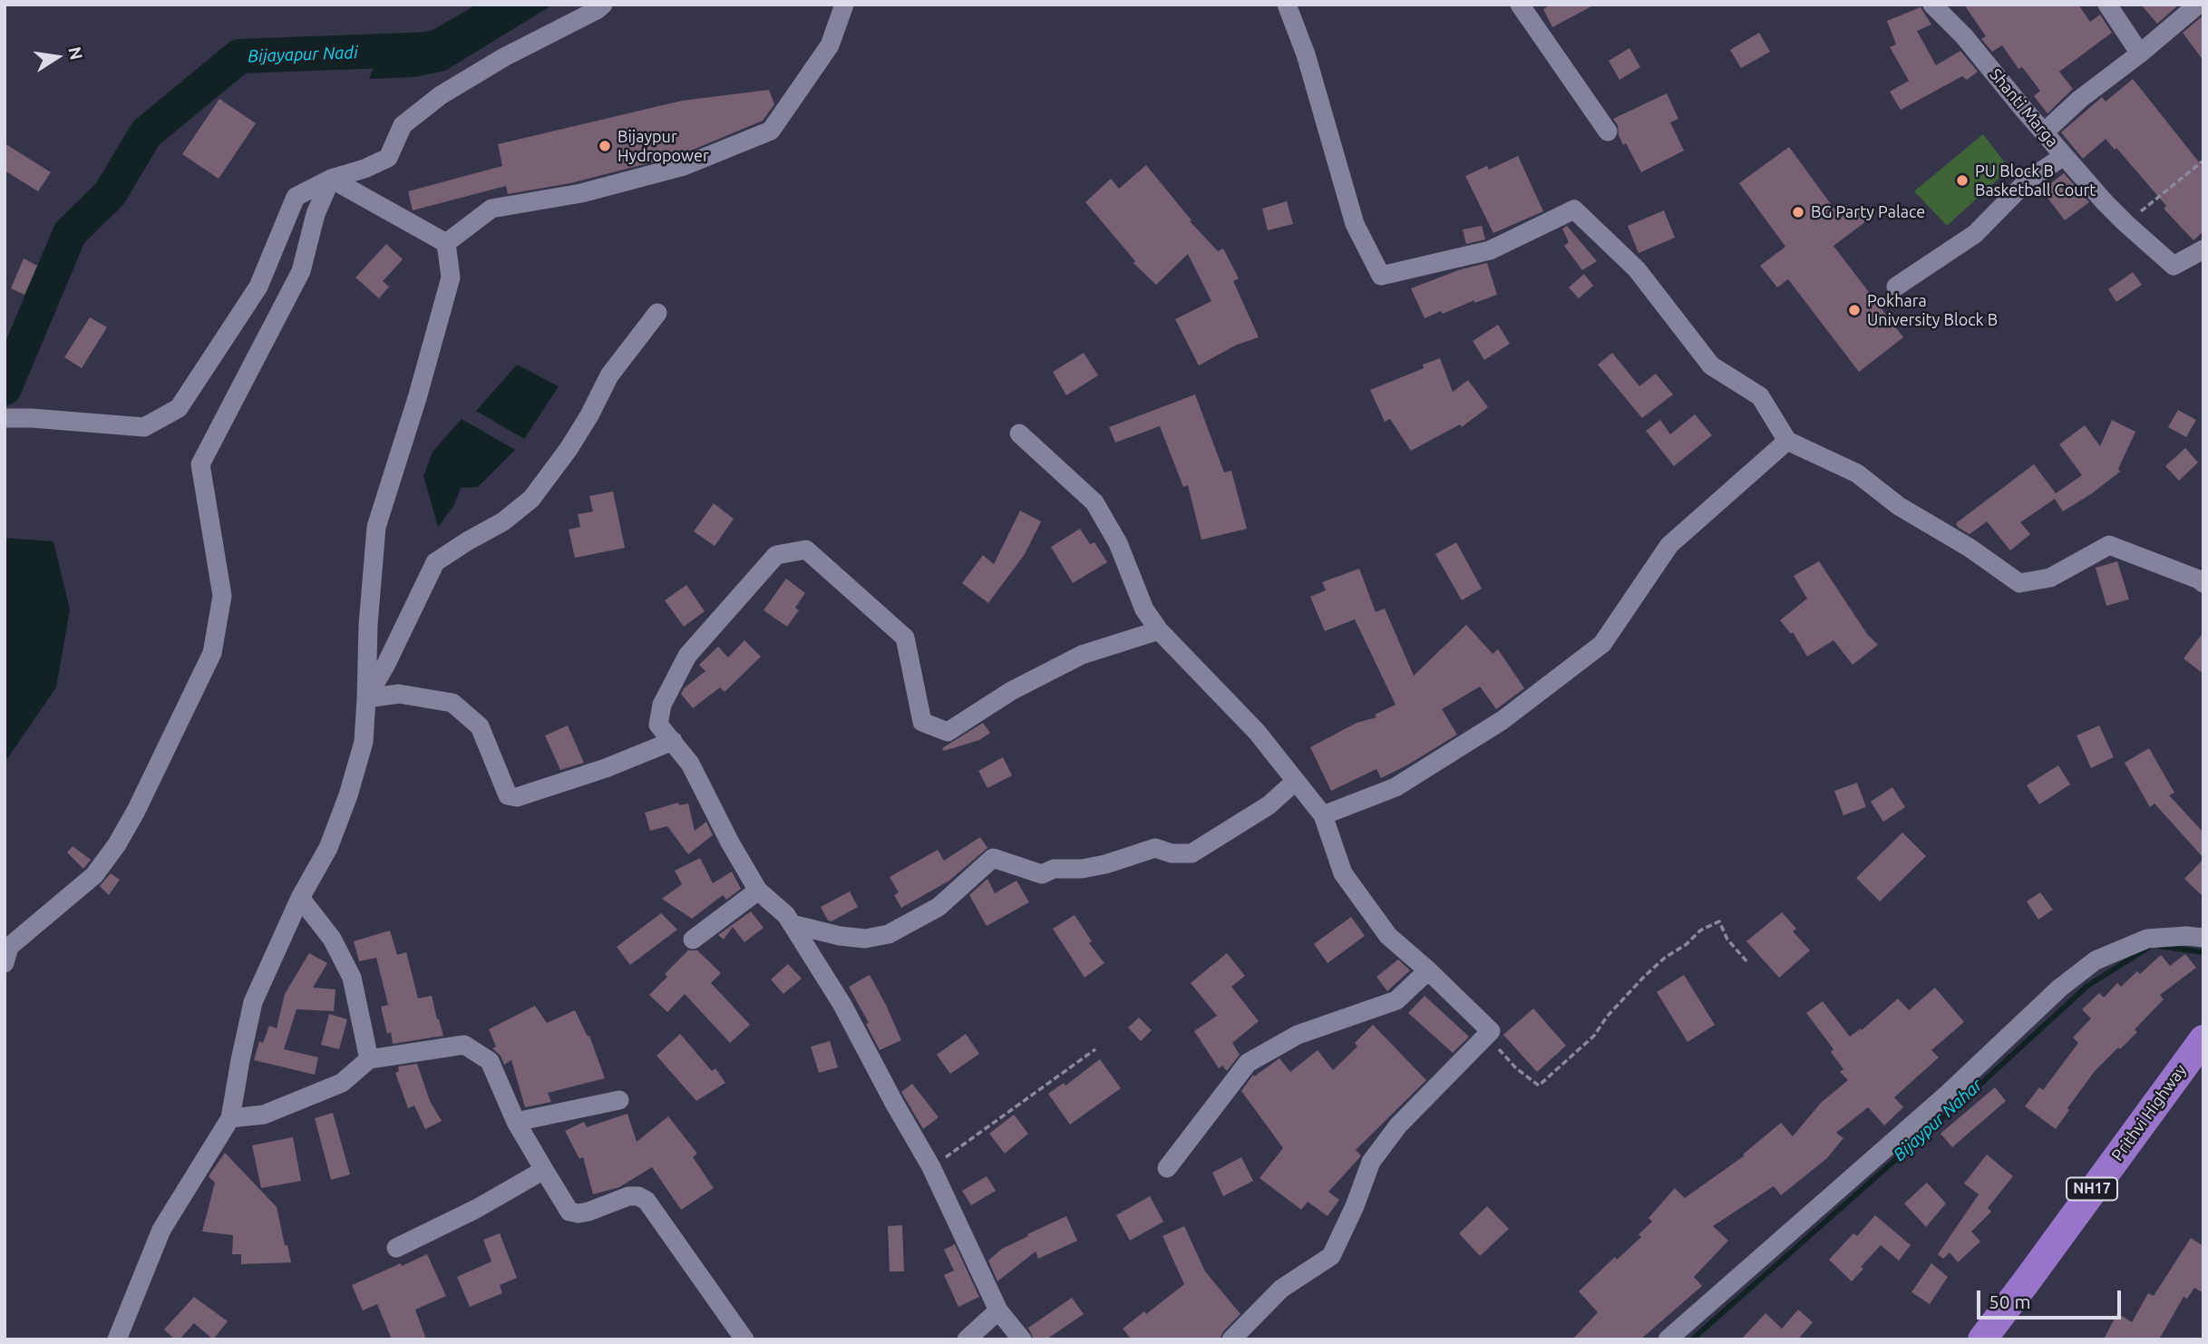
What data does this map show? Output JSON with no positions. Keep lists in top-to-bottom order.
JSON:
{
  "streets": {
    "highway": ["Prithvi Highway", "NH17"],
    "street": ["Shanti Marga"]
  },
  "water": ["Bijayapur Nadi", "Bijaypur Nahar"],
  "places": [
    "Bijaypur Hydropower",
    "PU Block B Basketball Court",
    "BG Party Palace",
    "Pokhara University Block B"
  ],
  "scale_bar": "50 m",
  "north": "right"
}
